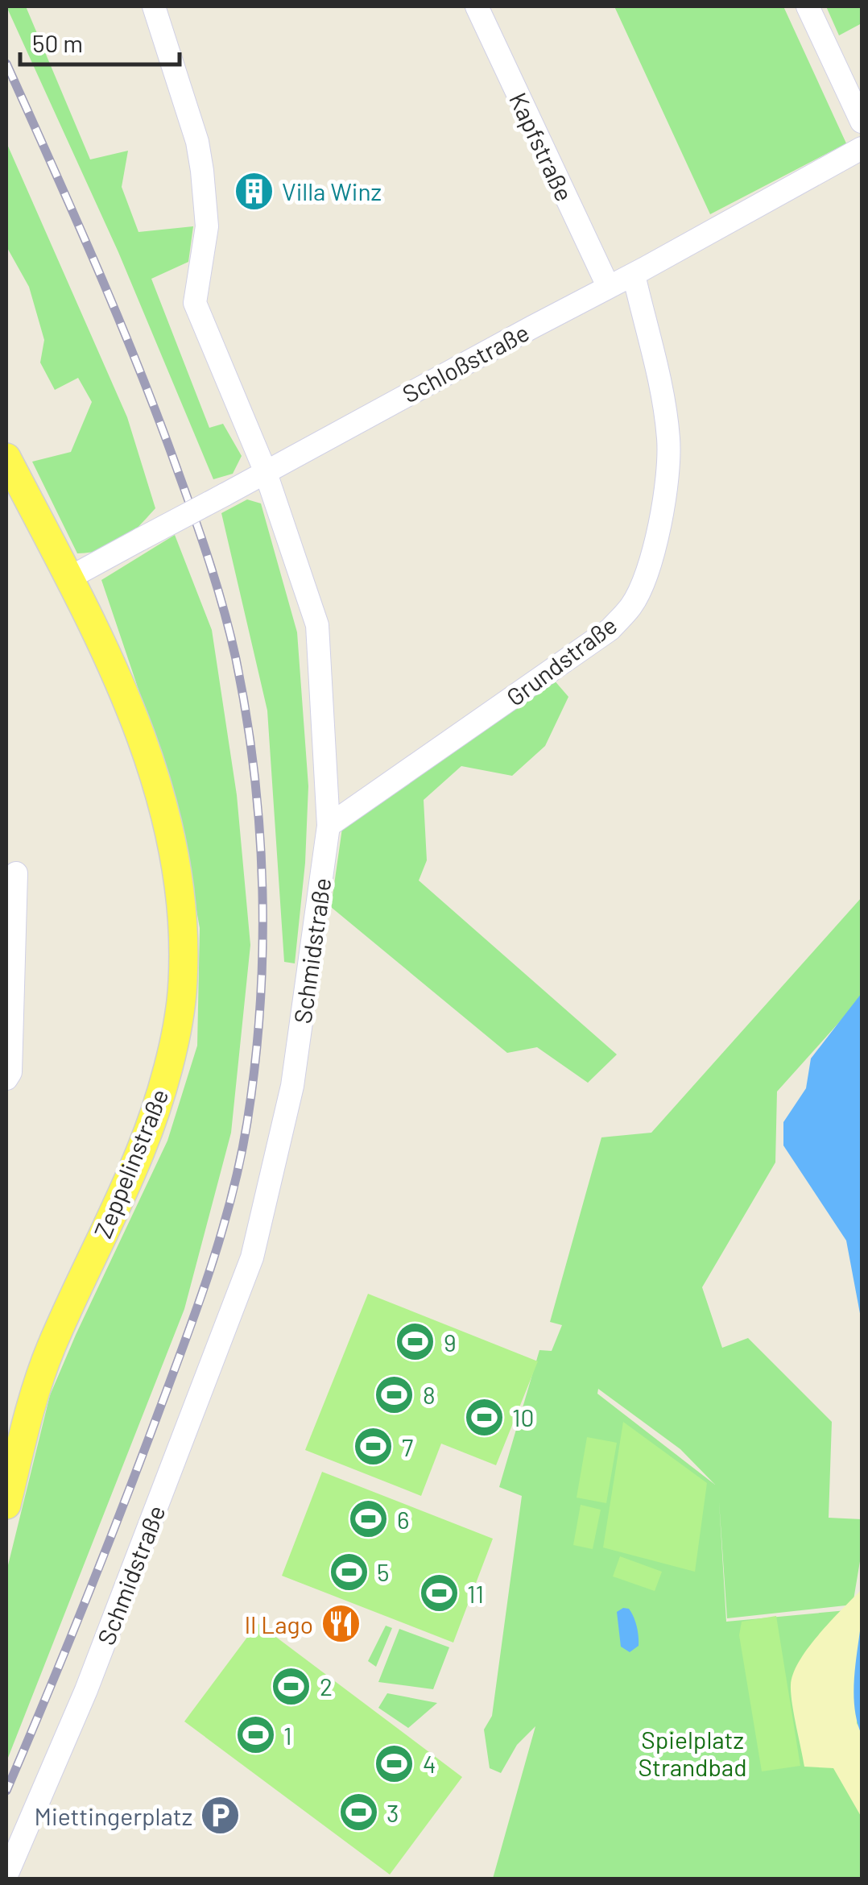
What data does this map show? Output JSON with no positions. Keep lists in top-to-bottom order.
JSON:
{
  "streets": {
    "main road": ["Zeppelinstraße"],
    "street": [
      "Kapfstraße",
      "Schloßstraße",
      "Grundstraße",
      "Schmidstraße"
    ]
  },
  "crossings": [
    ["Kapfstraße", "Schloßstraße"],
    ["Schloßstraße", "Grundstraße"],
    ["Schloßstraße", "Schmidstraße"],
    ["Schloßstraße", "Zeppelinstraße"],
    ["Grundstraße", "Schmidstraße"]
  ],
  "parks": ["Spielplatz Strandbad"],
  "places": {
    "building": ["Villa Winz"],
    "sports": [
      "9",
      "8",
      "10",
      "7",
      "6",
      "5",
      "11",
      "2",
      "1",
      "4",
      "3"
    ],
    "restaurant": ["Il Lago"],
    "parking": ["Miettingerplatz"]
  },
  "scale_bar": "50 m"
}
